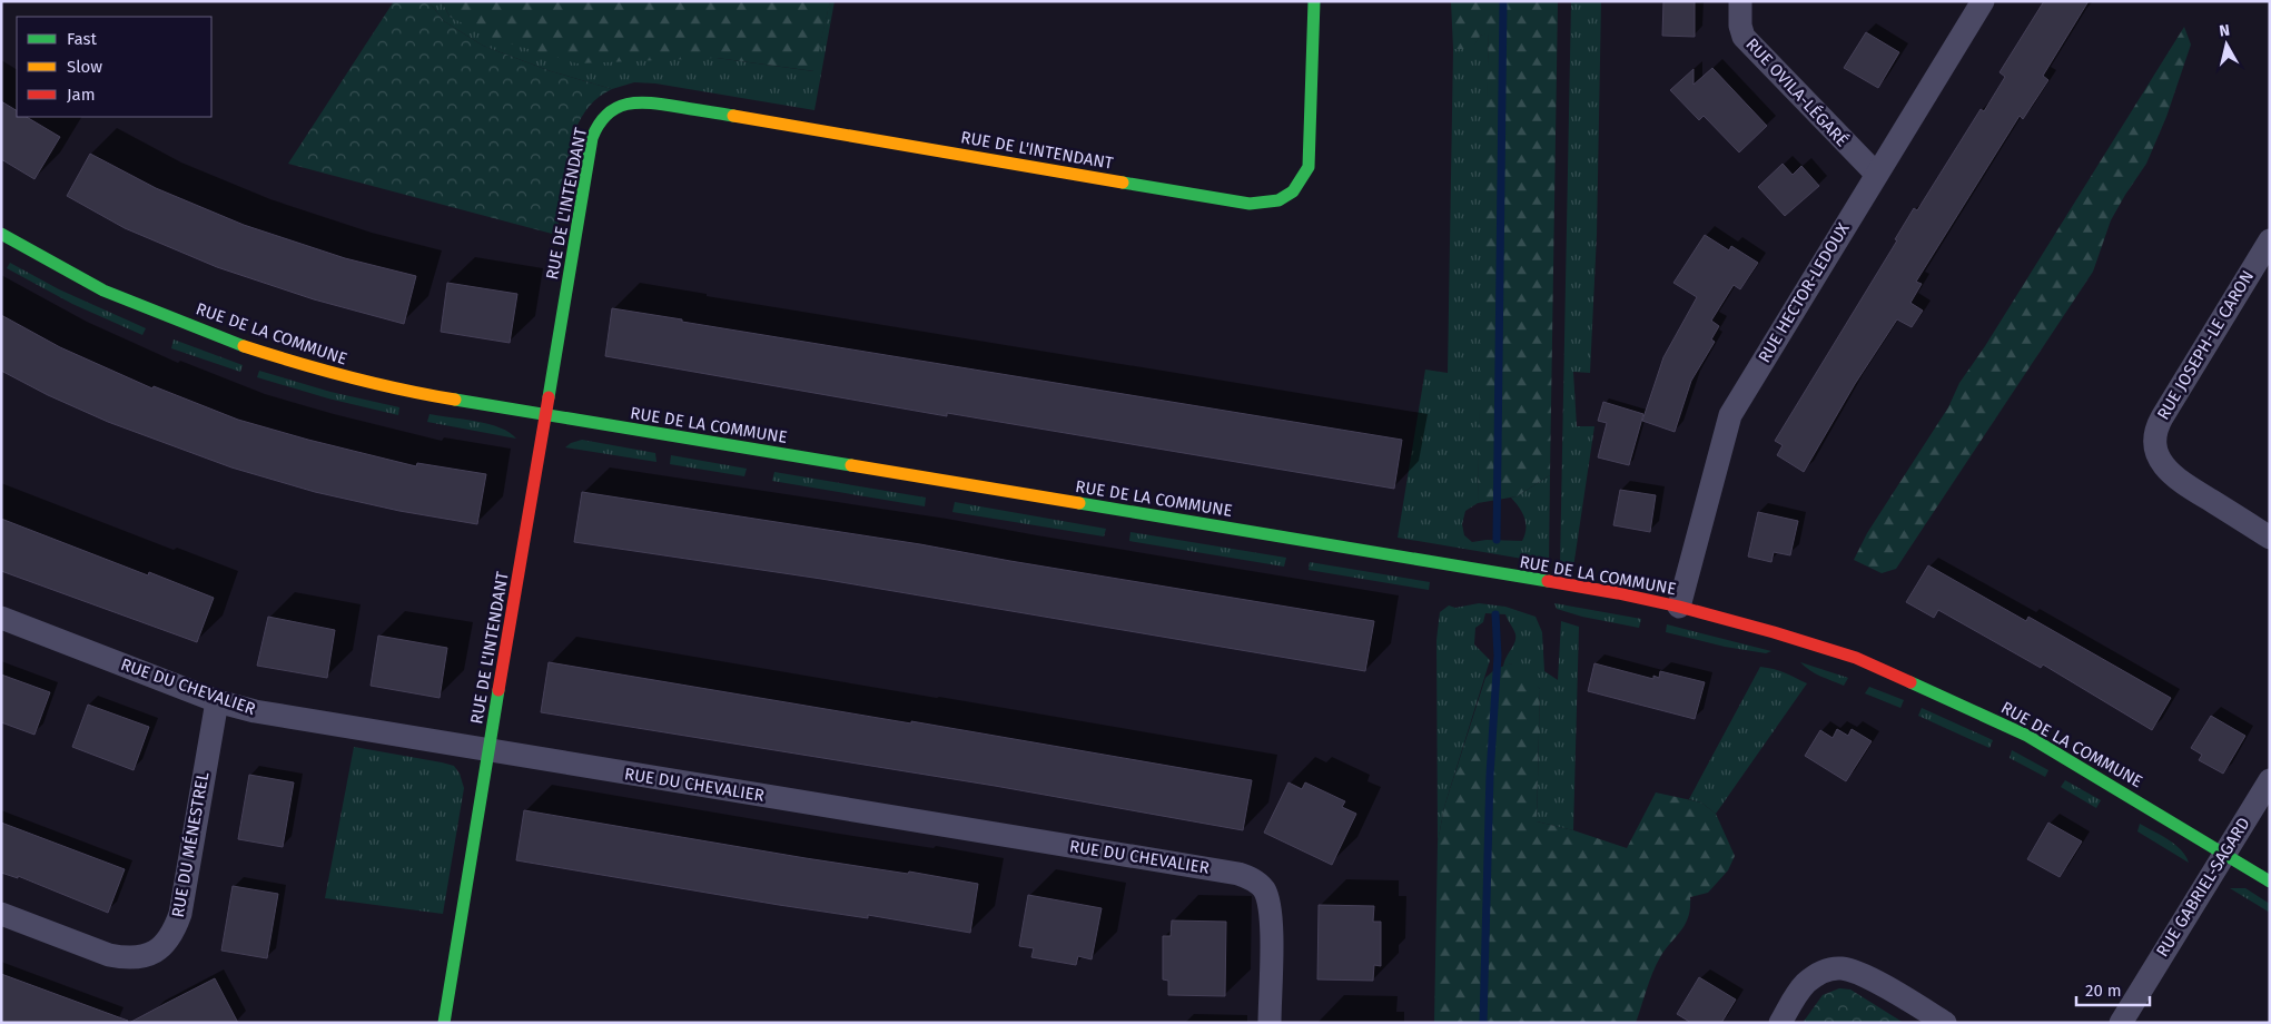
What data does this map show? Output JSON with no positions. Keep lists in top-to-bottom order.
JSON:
{
  "streets": {
    "street": [
      "RUE OVILA-LÉGARÉ",
      "RUE DE L'INTENDANT",
      "RUE HECTOR-LEDOUX",
      "RUE DE LA COMMUNE",
      "RUE JOSEPH-LE CARON",
      "RUE DU CHEVALIER",
      "RUE DU MÉNESTREL",
      "RUE GABRIEL-SAGARD"
    ]
  },
  "crossings": [
    ["RUE OVILA-LÉGARÉ", "RUE HECTOR-LEDOUX"],
    ["RUE DE L'INTENDANT", "RUE DE LA COMMUNE"],
    ["RUE DE L'INTENDANT", "RUE DU CHEVALIER"],
    ["RUE HECTOR-LEDOUX", "RUE DE LA COMMUNE"],
    ["RUE DE LA COMMUNE", "RUE GABRIEL-SAGARD"],
    ["RUE DU CHEVALIER", "RUE DU MÉNESTREL"]
  ],
  "legend": ["Fast", "Slow", "Jam"],
  "scale_bar": "20 m",
  "north": "top"
}
